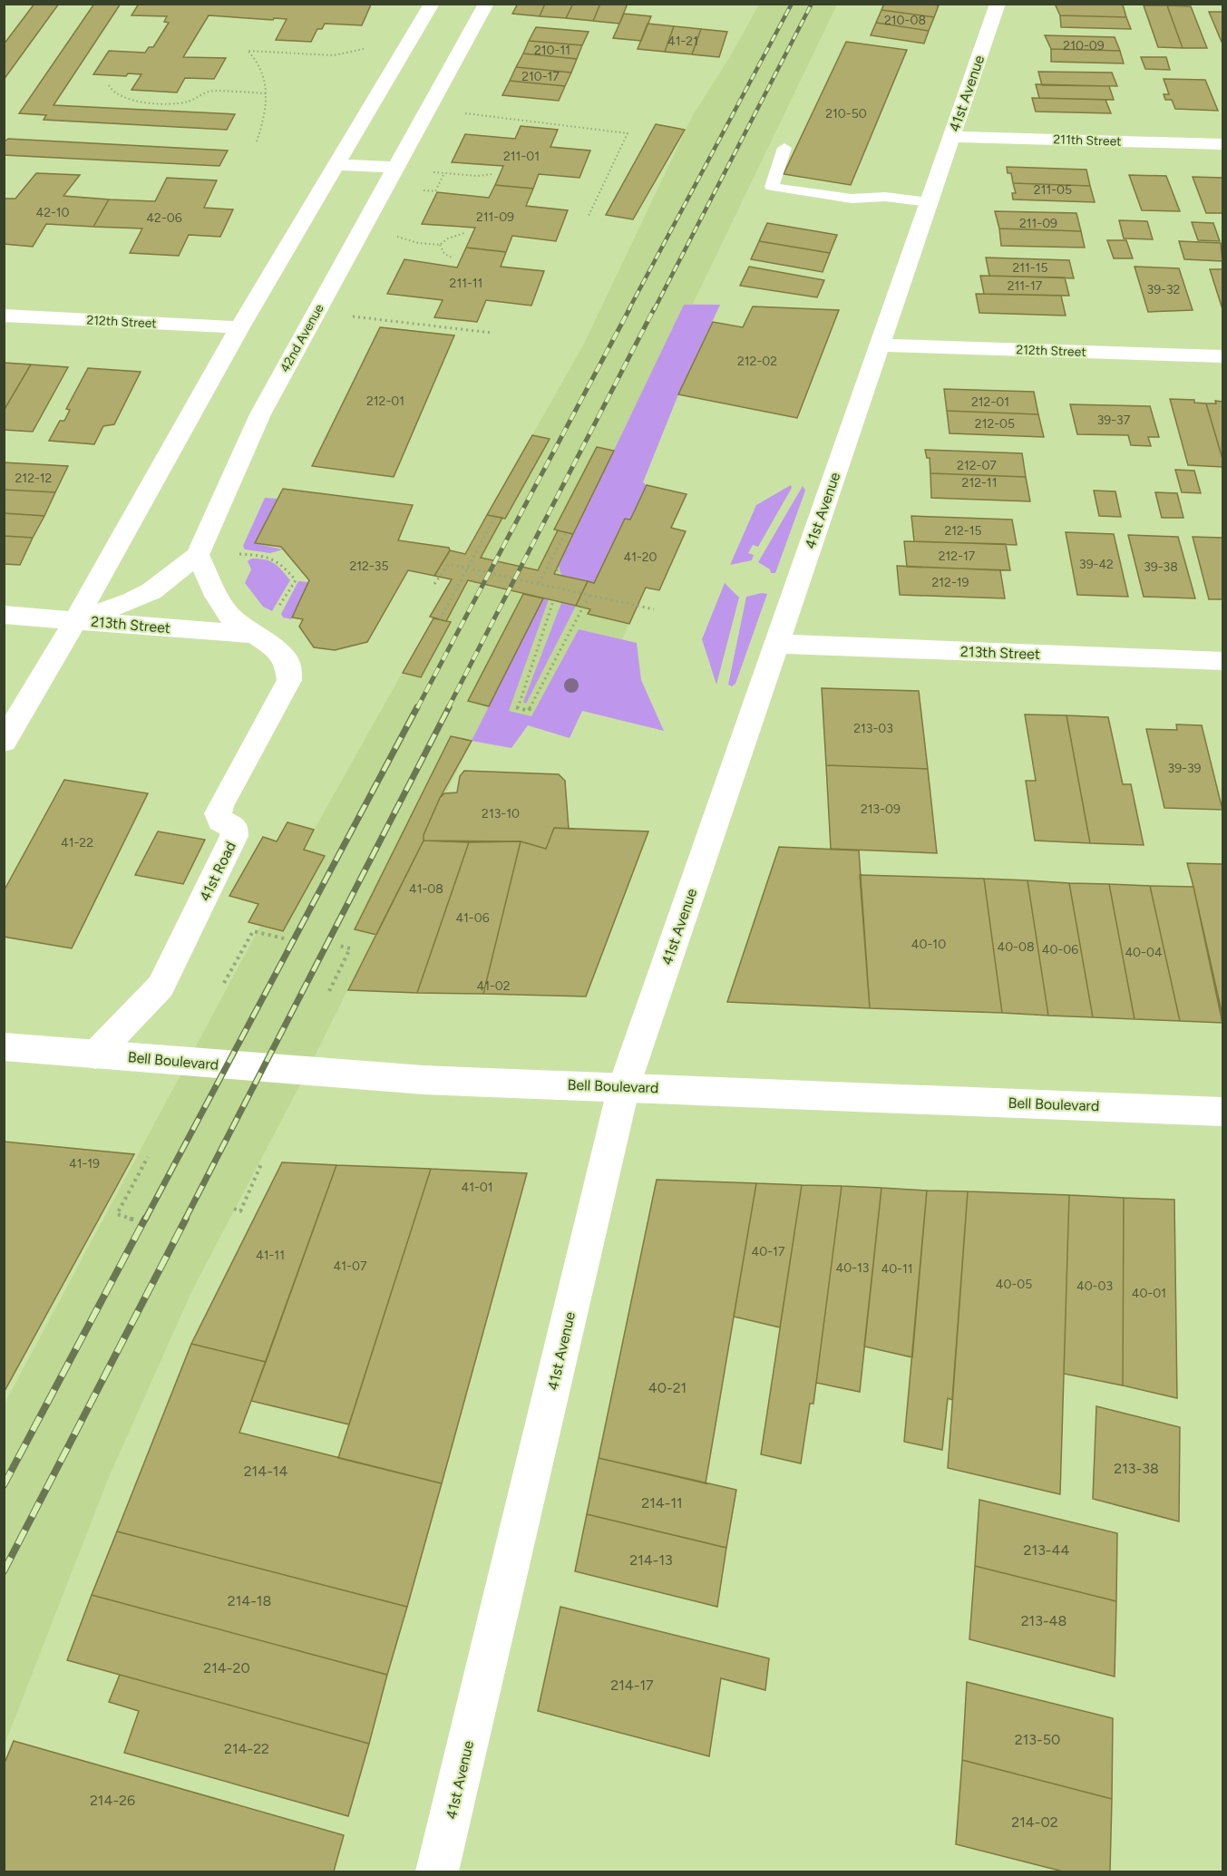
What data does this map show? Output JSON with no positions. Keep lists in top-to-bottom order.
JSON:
{
  "streets": {
    "street": [
      "41st Avenue",
      "211th Street",
      "212th Street",
      "42nd Avenue",
      "213th Street",
      "41st Road",
      "Bell Boulevard"
    ]
  },
  "crossings": [
    ["41st Avenue", "211th Street"],
    ["41st Avenue", "212th Street"],
    ["41st Avenue", "213th Street"],
    ["41st Avenue", "Bell Boulevard"],
    ["42nd Avenue", "213th Street"],
    ["213th Street", "41st Road"],
    ["41st Road", "Bell Boulevard"]
  ],
  "house_numbers": [
    "210-08",
    "41-21",
    "210-09",
    "210-11",
    "210-17",
    "210-50",
    "211-01",
    "211-05",
    "42-10",
    "211-09",
    "42-06",
    "211-09",
    "211-15",
    "211-11",
    "211-17",
    "39-32",
    "212-02",
    "212-01",
    "212-01",
    "39-37",
    "212-05",
    "212-07",
    "212-12",
    "212-11",
    "212-15",
    "212-17",
    "41-20",
    "39-42",
    "212-35",
    "39-38",
    "212-19",
    "213-03",
    "39-39",
    "213-09",
    "213-10",
    "41-22",
    "41-08",
    "41-06",
    "40-10",
    "40-08",
    "40-06",
    "40-04",
    "41-02",
    "41-19",
    "41-01",
    "40-17",
    "41-11",
    "41-07",
    "40-13",
    "40-11",
    "40-05",
    "40-03",
    "40-01",
    "40-21",
    "213-38",
    "214-14",
    "214-11",
    "213-44",
    "214-13",
    "214-18",
    "213-48",
    "214-20",
    "214-17",
    "213-50",
    "214-22",
    "214-26",
    "214-02"
  ]
}
